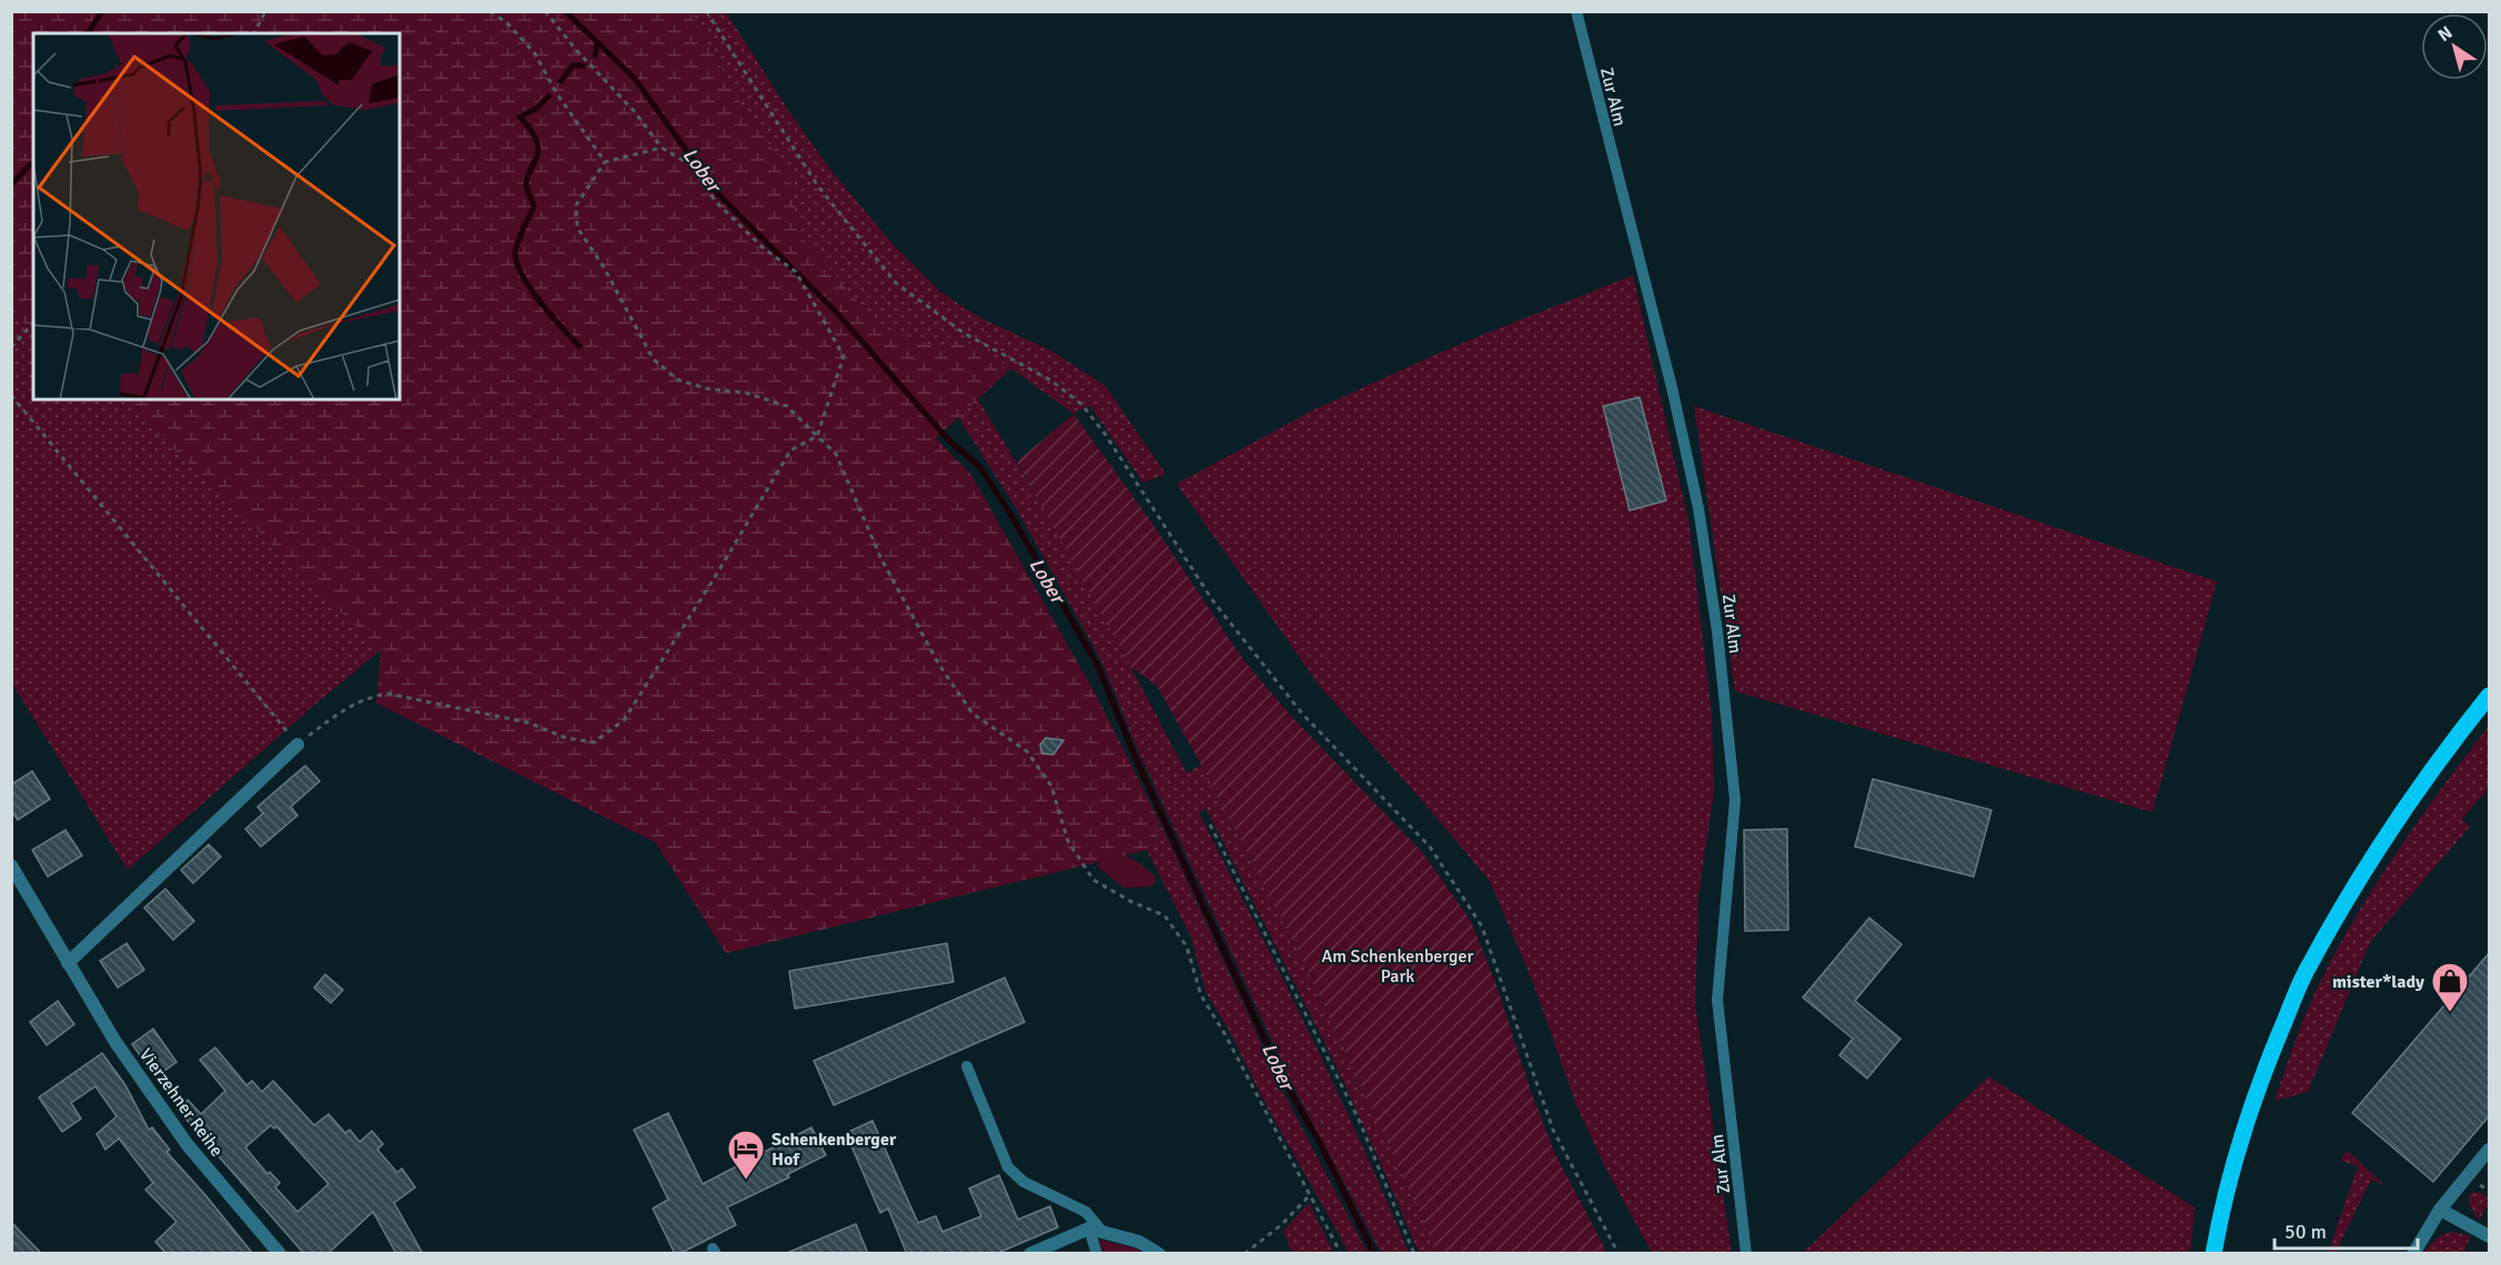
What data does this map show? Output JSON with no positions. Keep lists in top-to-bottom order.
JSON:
{
  "streets": {
    "street": ["Vierzehner Reihe"],
    "lane": ["Zur Alm"]
  },
  "water": ["Lober"],
  "parks": ["Am Schenkenberger Park"],
  "places": {
    "shop": ["mister*lady"],
    "hotel": ["Schenkenberger Hof"]
  },
  "scale_bar": "50 m",
  "north": "top left"
}
